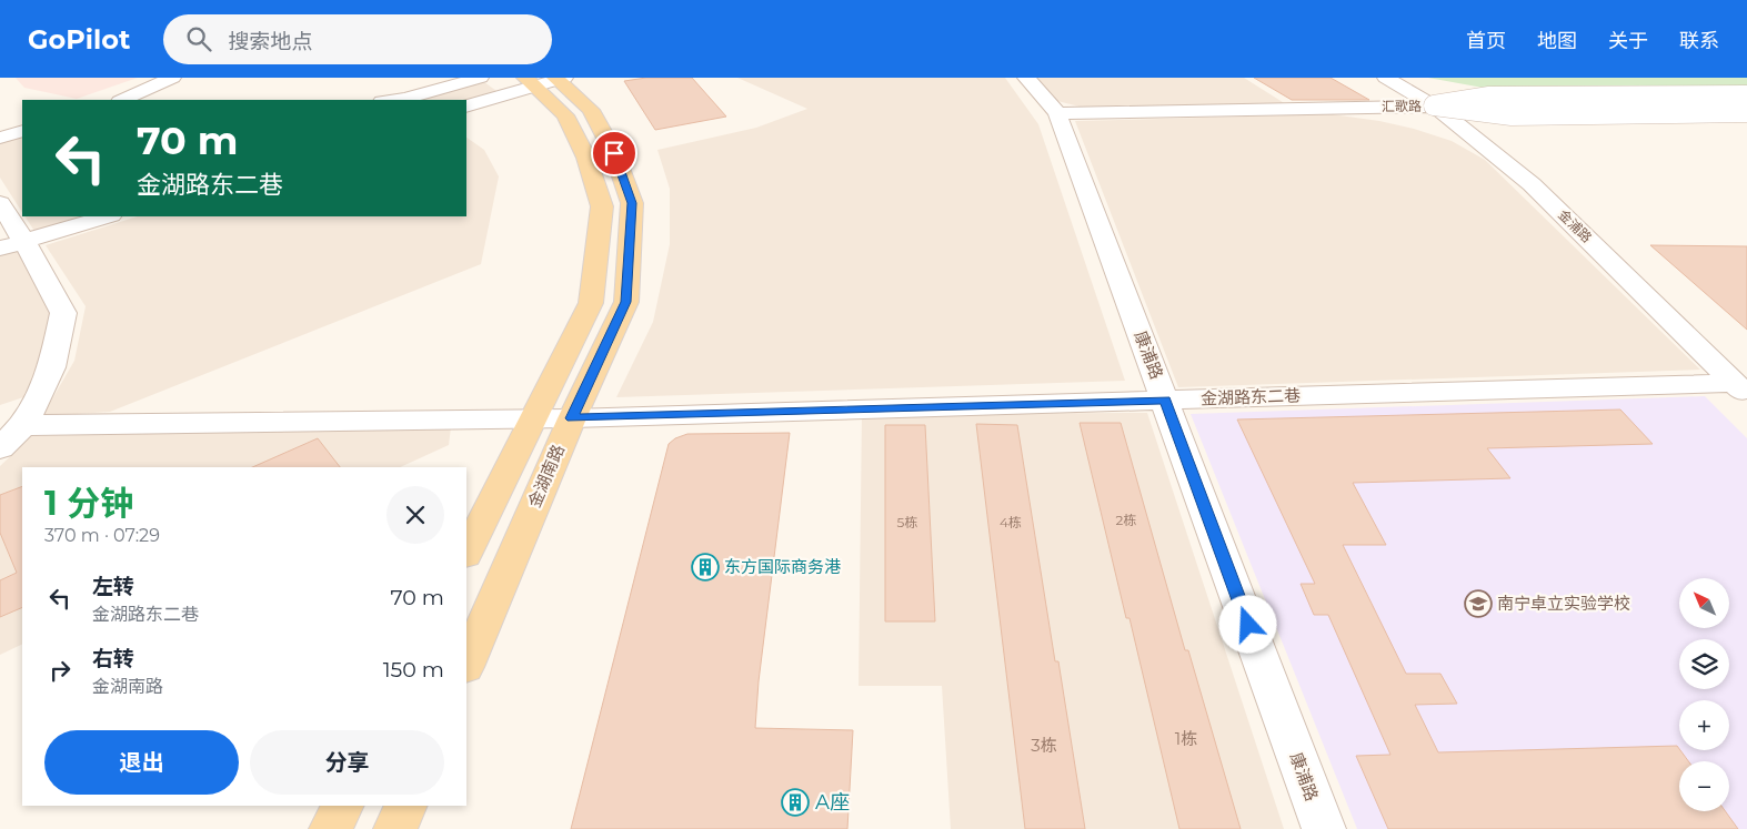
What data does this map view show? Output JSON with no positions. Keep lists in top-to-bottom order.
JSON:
{
  "streets": {
    "main road": ["金湖南路"],
    "street": [
      "汇歌路",
      "金浦路",
      "康浦路",
      "金湖路东二巷"
    ]
  },
  "crossings": [
    ["汇歌路", "金浦路"],
    ["汇歌路", "康浦路"],
    ["金浦路", "金湖路东二巷"],
    ["康浦路", "金湖路东二巷"],
    ["金湖路东二巷", "金湖南路"]
  ],
  "places": {
    "building": ["东方国际商务港", "A座"],
    "school or university": ["南宁卓立实验学校"]
  },
  "house_numbers": [
    "2栋",
    "5栋",
    "4栋",
    "1栋",
    "3栋"
  ],
  "north": "top left",
  "page": {
    "header": "GoPilot",
    "search": "搜索地点",
    "nav": [
      "首页",
      "地图",
      "关于",
      "联系"
    ],
    "turn": ["70 m", "金湖路东二巷"],
    "heading": ["1 分钟", "370 m · 07:29"],
    "list": [
      {
        "name": "左转",
        "note": "金湖路东二巷",
        "value": "70 m"
      },
      {
        "name": "右转",
        "note": "金湖南路",
        "value": "150 m"
      }
    ],
    "map_buttons": ["+", "−"],
    "buttons": ["退出", "分享"]
  }
}
